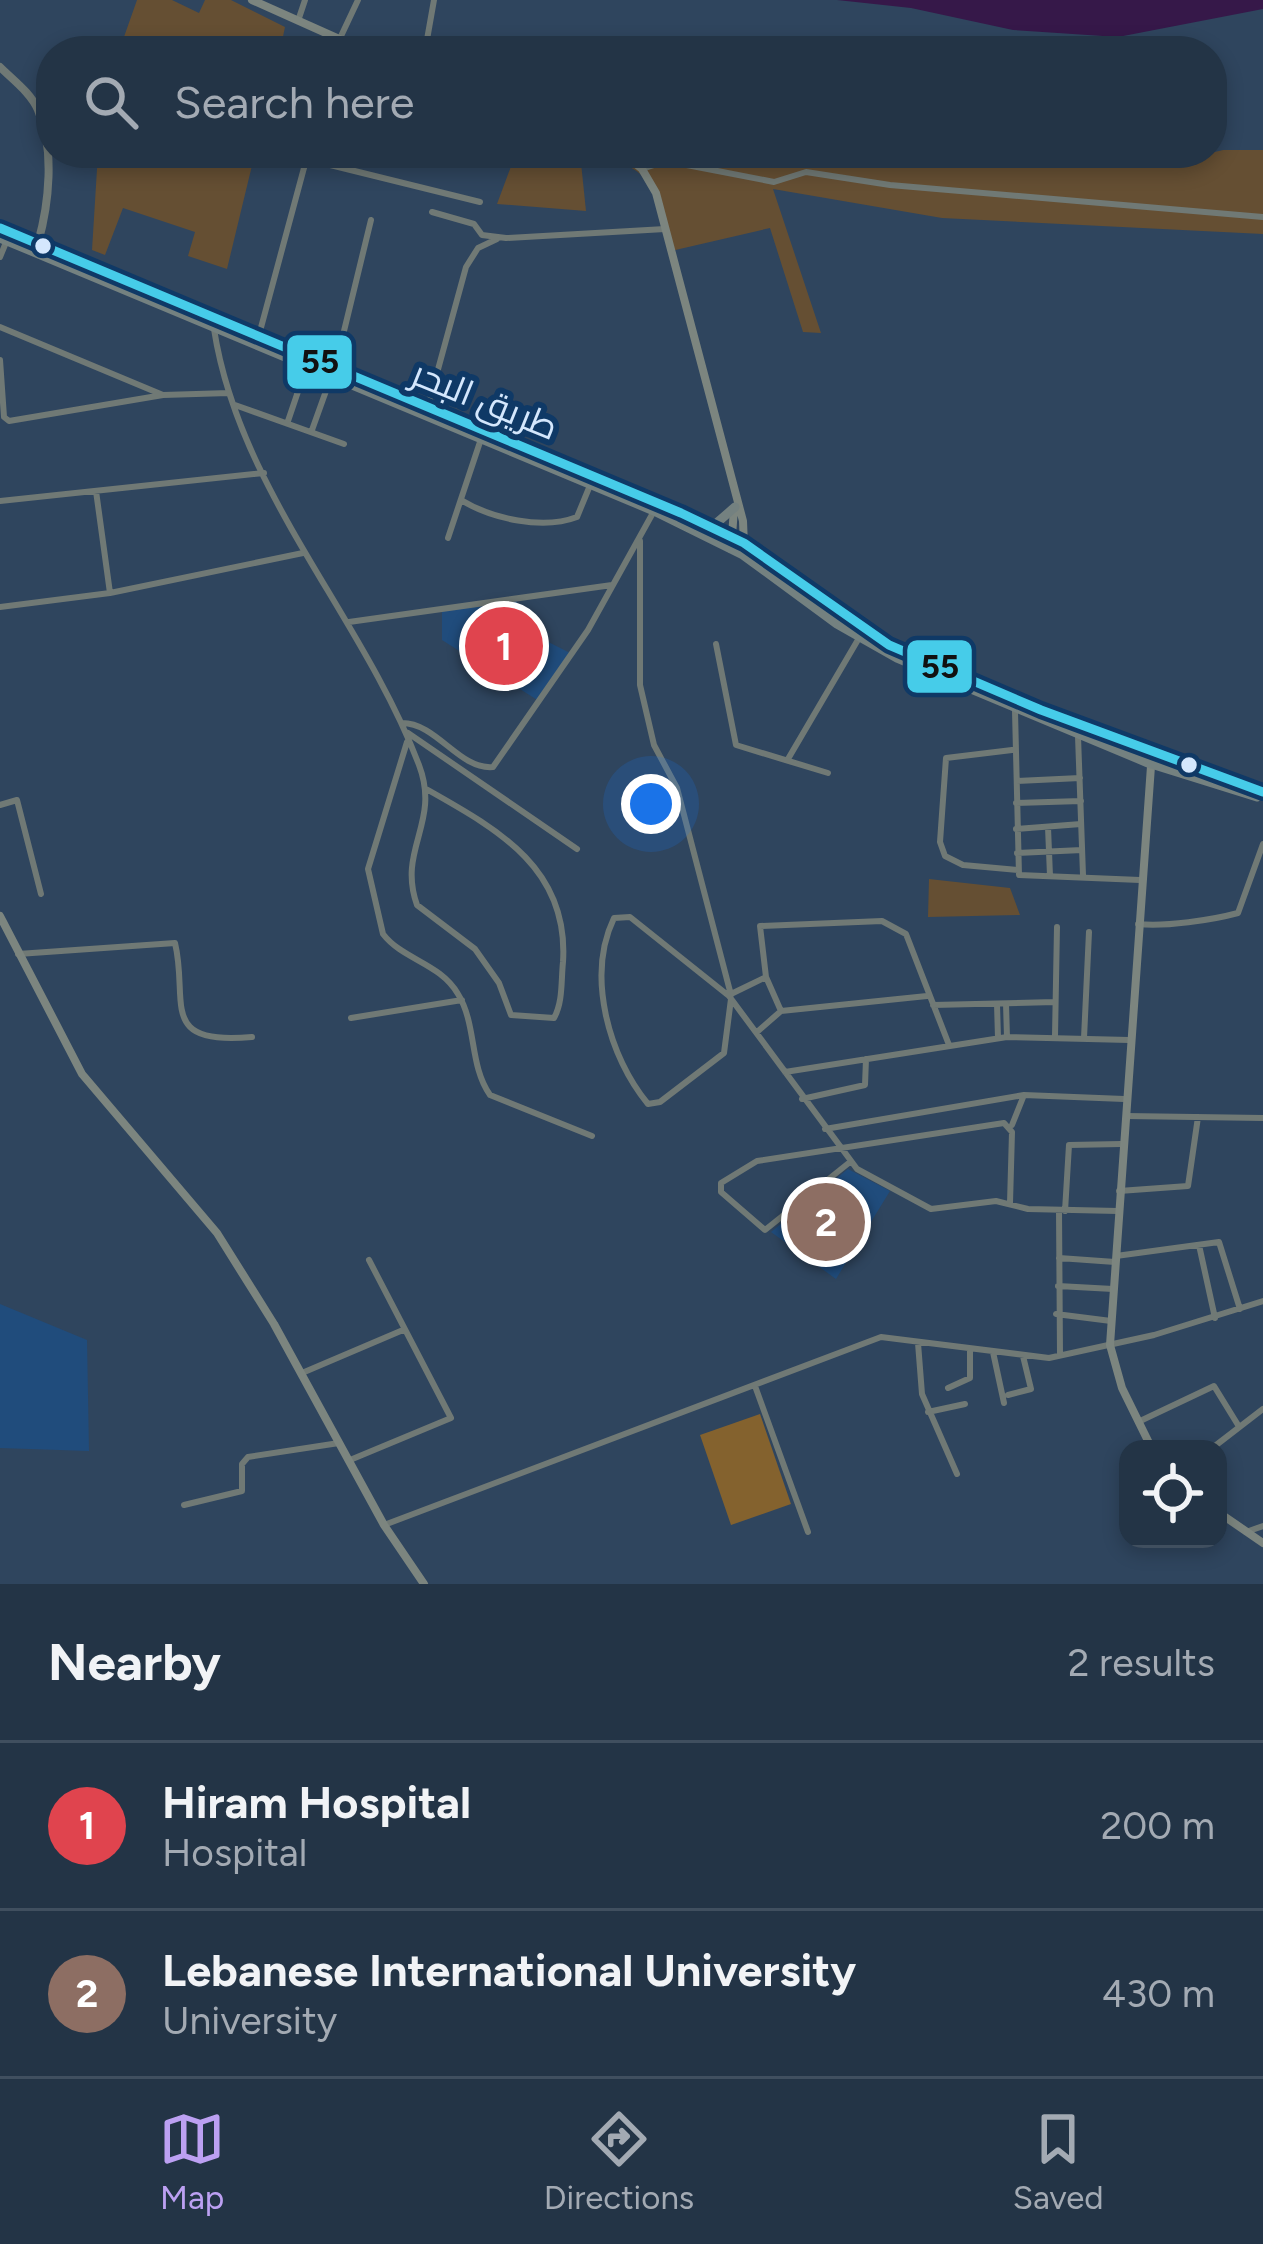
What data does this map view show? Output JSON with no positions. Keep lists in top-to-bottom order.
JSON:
{
  "streets": {
    "highway": ["طريق البحر"]
  },
  "lines": ["transit line 55"],
  "page": {
    "search": "Search here",
    "pins": ["1", "2"],
    "heading": ["Nearby", "2 results"],
    "list": [
      {
        "mark": "1",
        "name": "Hiram Hospital",
        "note": "Hospital",
        "value": "200 m"
      },
      {
        "mark": "2",
        "name": "Lebanese International University",
        "note": "University",
        "value": "430 m"
      }
    ],
    "nav": ["Map", "Directions", "Saved"]
  }
}
